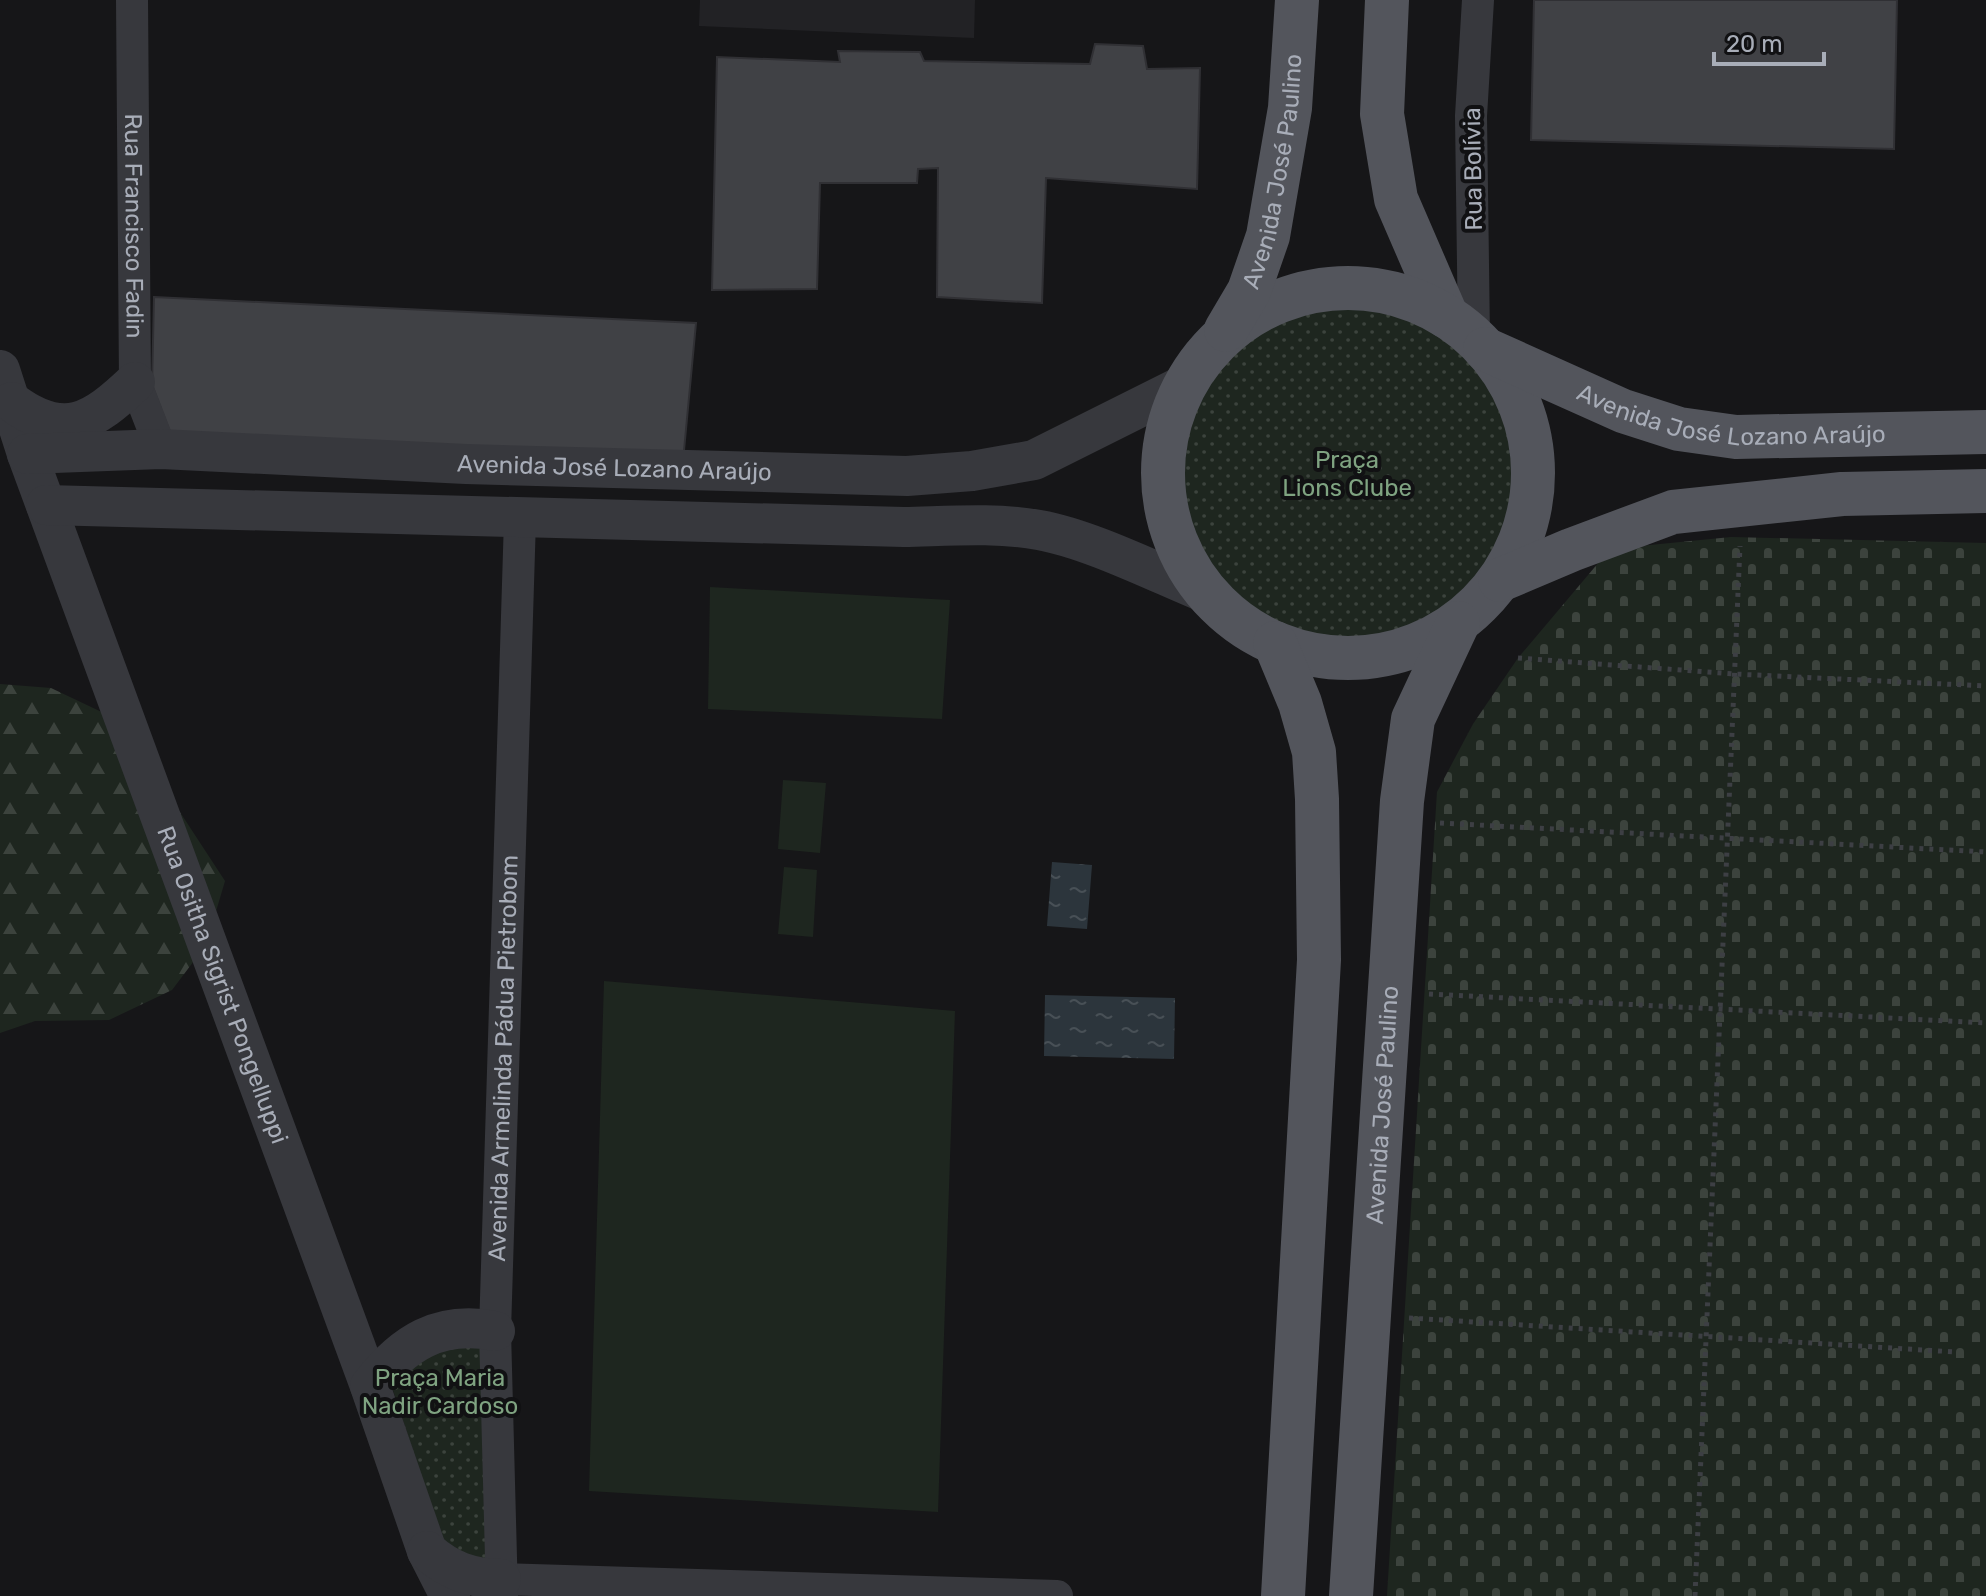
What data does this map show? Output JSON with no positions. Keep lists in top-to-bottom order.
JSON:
{
  "streets": {
    "main road": ["Avenida José Paulino", "Avenida José Lozano Araújo"],
    "street": [
      "Rua Bolívia",
      "Rua Francisco Fadin",
      "Rua Ositha Sigrist Pongelluppi",
      "Avenida Armelinda Pádua Pietrobom"
    ]
  },
  "crossings": [
    ["Rua Bolívia", "Avenida José Lozano Araújo"],
    ["Avenida José Paulino", "Avenida José Lozano Araújo"],
    ["Rua Francisco Fadin", "Avenida José Lozano Araújo"],
    ["Avenida José Lozano Araújo", "Rua Ositha Sigrist Pongelluppi"]
  ],
  "parks": ["Praça Lions Clube", "Praça Maria Nadir Cardoso"],
  "scale_bar": "20 m"
}
